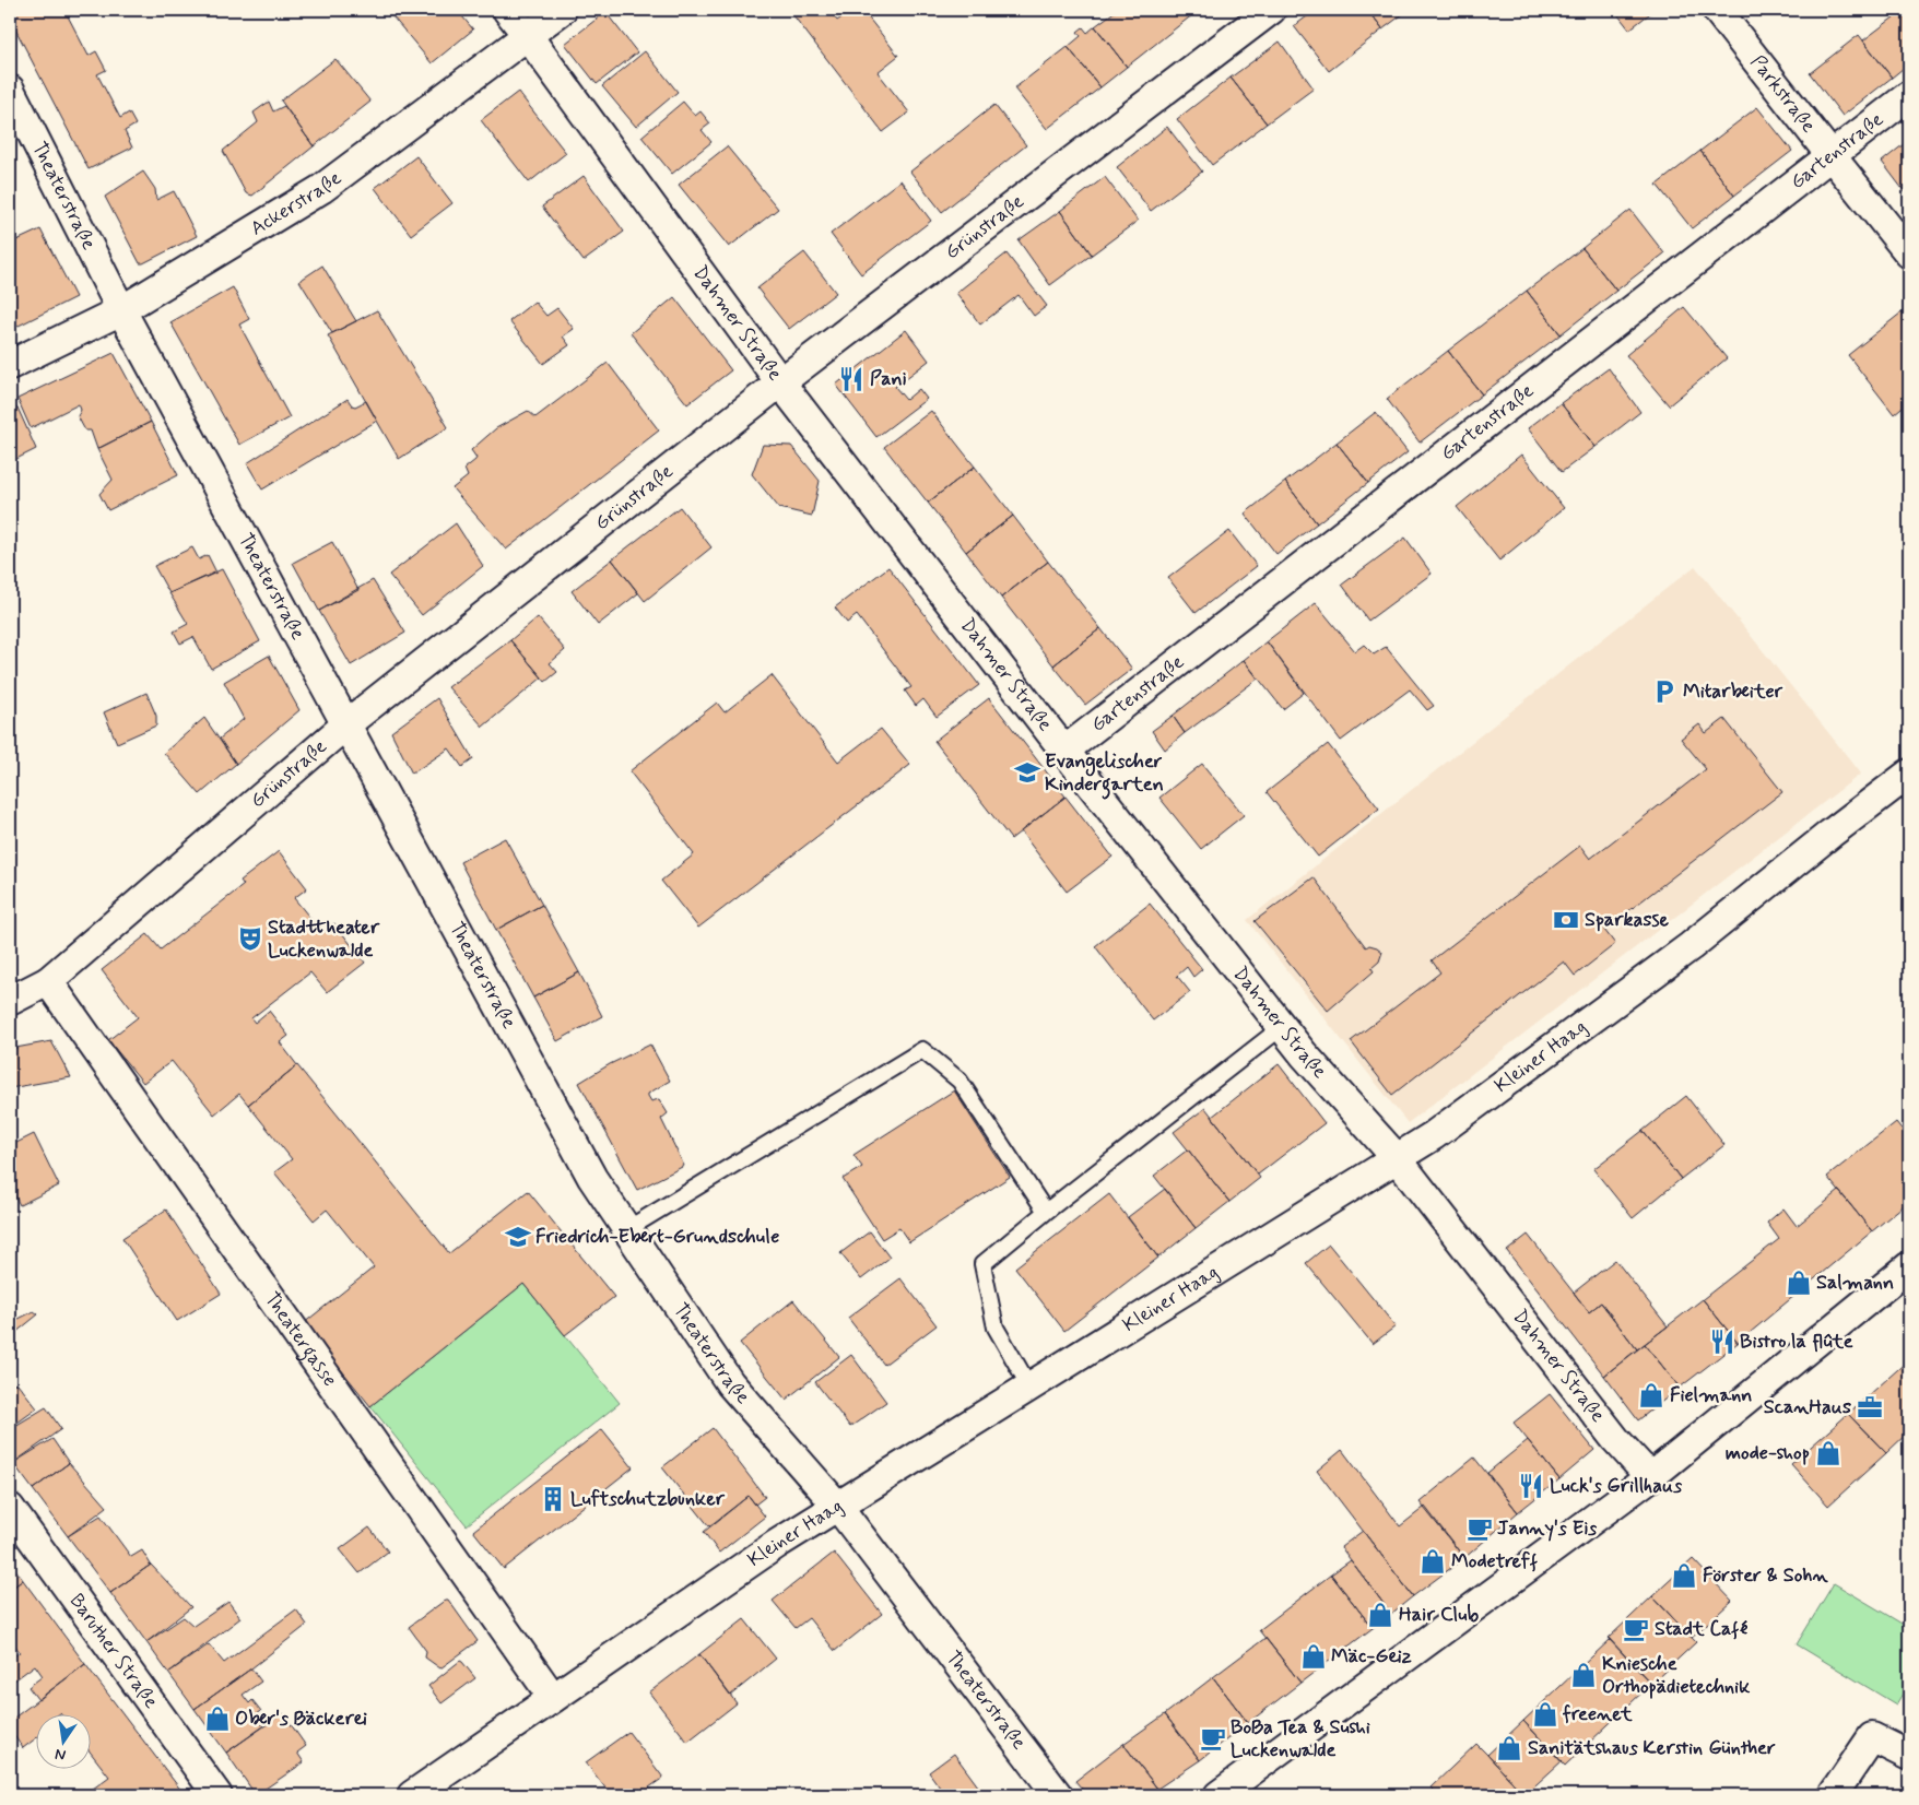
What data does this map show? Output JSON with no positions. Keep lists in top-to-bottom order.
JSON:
{
  "streets": {
    "street": [
      "Parkstraße",
      "Gartenstraße",
      "Theaterstraße",
      "Ackerstraße",
      "Grünstraße",
      "Dahmer Straße",
      "Kleiner Haag",
      "Theatergasse",
      "Baruther Straße"
    ]
  },
  "crossings": [
    ["Parkstraße", "Gartenstraße"],
    ["Gartenstraße", "Dahmer Straße"],
    ["Theaterstraße", "Ackerstraße"],
    ["Theaterstraße", "Grünstraße"],
    ["Theaterstraße", "Kleiner Haag"],
    ["Ackerstraße", "Dahmer Straße"],
    ["Grünstraße", "Dahmer Straße"],
    ["Grünstraße", "Theatergasse"],
    ["Dahmer Straße", "Kleiner Haag"],
    ["Kleiner Haag", "Theatergasse"]
  ],
  "places": {
    "restaurant": ["Pani", "Bistro la flûte", "Luck's Grillhaus"],
    "parking": ["Mitarbeiter"],
    "school or university": ["Evangelischer Kindergarten", "Friedrich-Ebert-Grundschule"],
    "bank": ["Sparkasse"],
    "theatre": ["Stadttheater Luckenwalde"],
    "shop": [
      "Salmann",
      "Fielmann",
      "mode-shop",
      "Modetreff",
      "Förster & Sohn",
      "Hair Club",
      "Mäc-Geiz",
      "Kniesche Orthopädietechnik",
      "freenet",
      "Ober's Bäckerei",
      "Sanitätshaus Kerstin Günther"
    ],
    "office": ["ScanHaus"],
    "building": ["Luftschutzbunker"],
    "cafe": ["Janny's Eis", "Stadt Café", "BoBa Tea & Sushi Luckenwalde"]
  },
  "north": "bottom"
}
